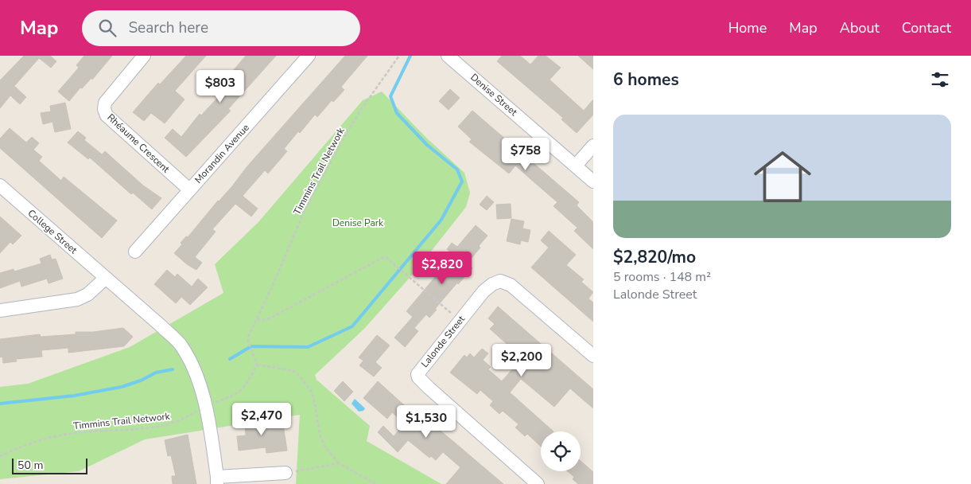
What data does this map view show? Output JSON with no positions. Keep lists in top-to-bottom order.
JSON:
{
  "streets": {
    "street": [
      "Denise Street",
      "Rhéaume Crescent",
      "Morandin Avenue",
      "College Street",
      "Lalonde Street"
    ],
    "path": ["Timmins Trail Network"]
  },
  "crossings": [
    ["Rhéaume Crescent", "Morandin Avenue"],
    ["Timmins Trail Network", "College Street"]
  ],
  "parks": ["Denise Park"],
  "scale_bar": "50 m",
  "page": {
    "header": "Map",
    "search": "Search here",
    "nav": [
      "Home",
      "Map",
      "About",
      "Contact"
    ],
    "heading": "6 homes",
    "price": [
      "$803",
      "$758",
      "$2,820",
      "$2,200",
      "$2,470",
      "$1,530"
    ],
    "list": [
      {
        "name": "$2,820/mo",
        "note": "5 rooms · 148 m² · Lalonde Street"
      }
    ],
    "scale": "50 m"
  }
}
